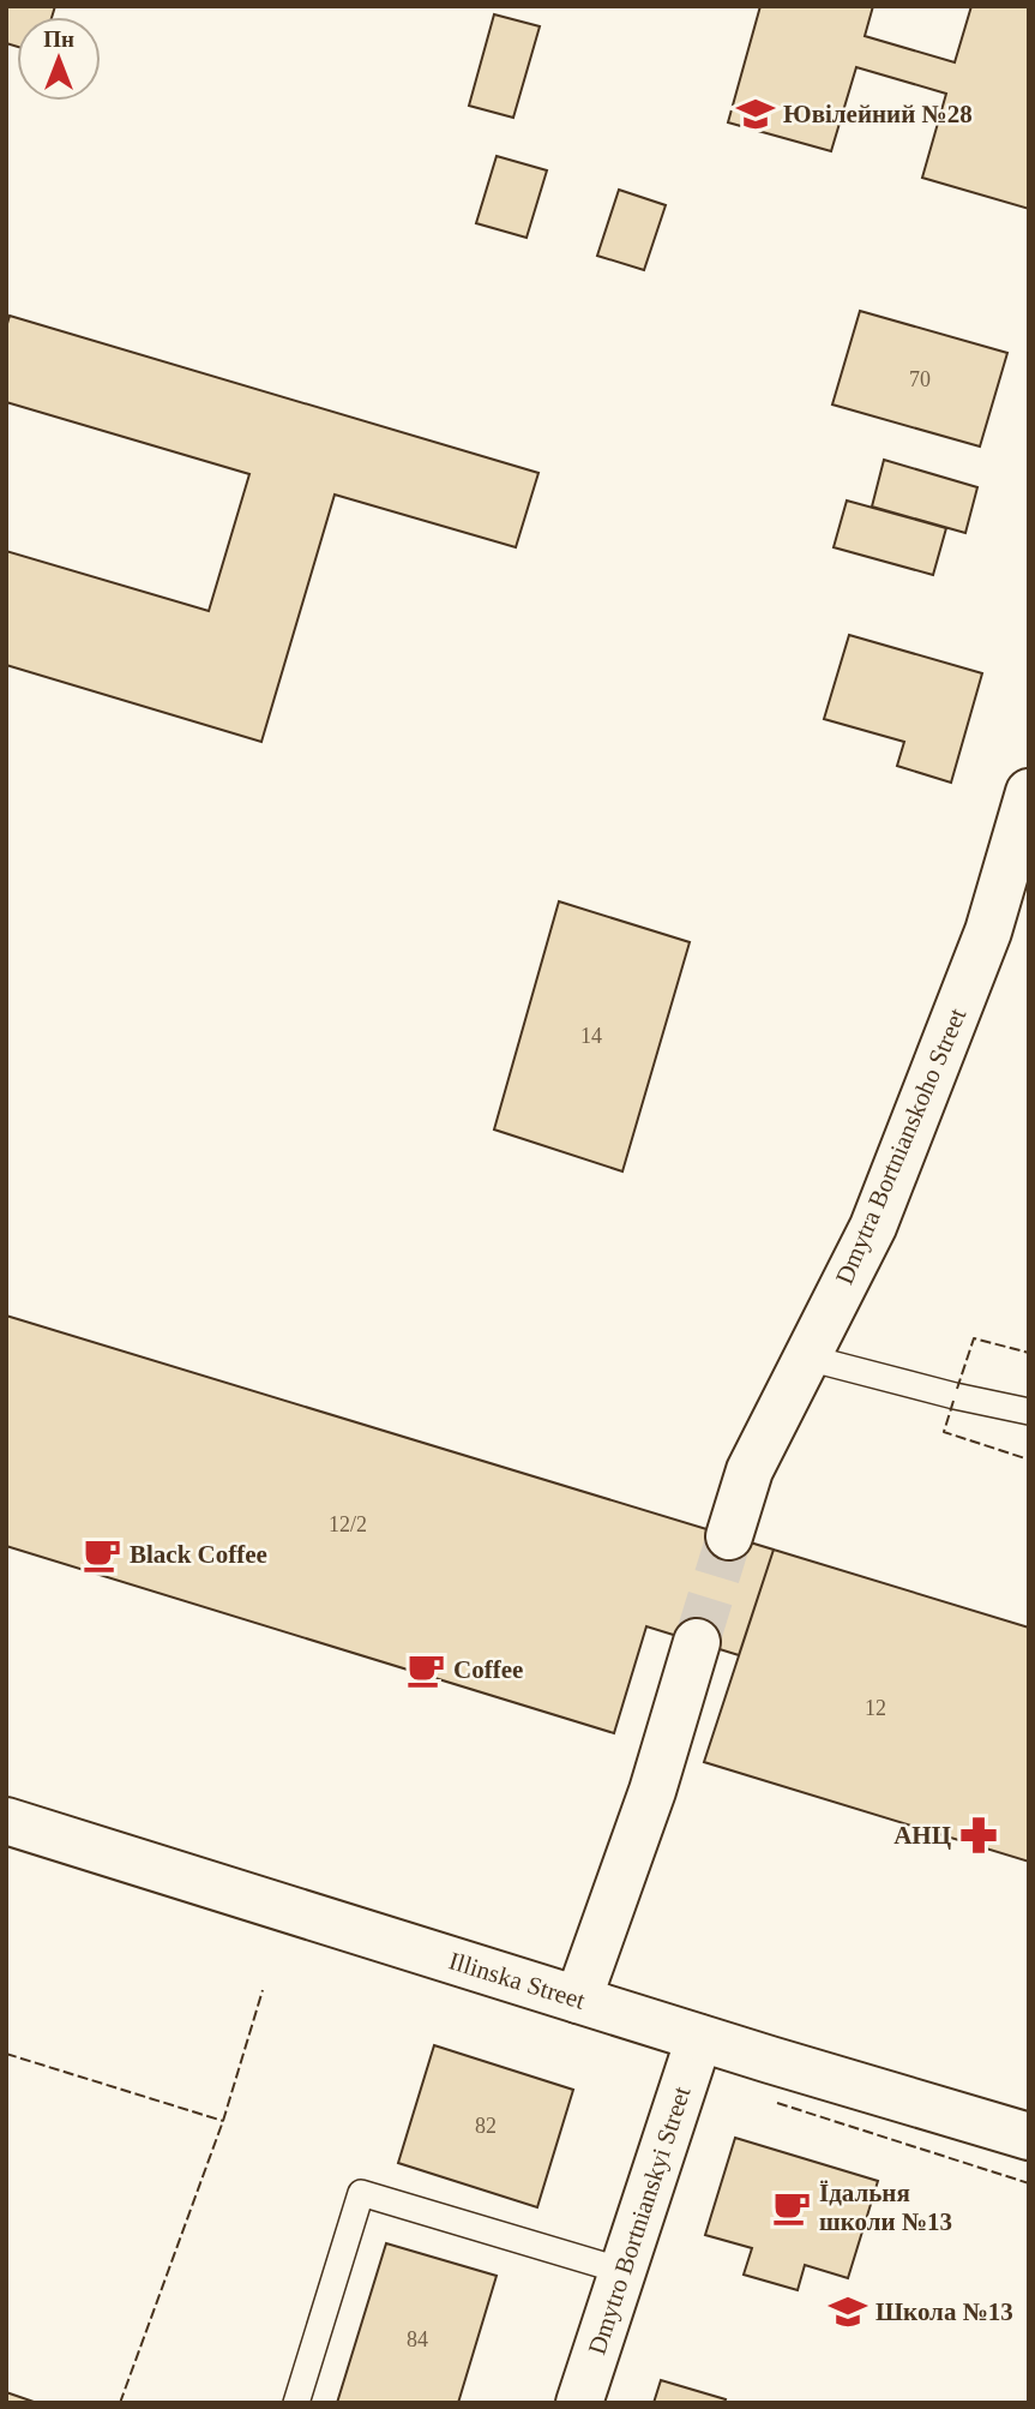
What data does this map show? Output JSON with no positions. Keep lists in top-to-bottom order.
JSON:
{
  "streets": {
    "street": ["Dmytra Bortnianskoho Street", "Illinska Street", "Dmytro Bortnianskyi Street"]
  },
  "crossings": [
    ["Illinska Street", "Dmytro Bortnianskyi Street"]
  ],
  "places": {
    "school or university": ["Ювілейний №28", "Школа №13"],
    "cafe": ["Black Coffee", "Coffee", "Їдальня школи №13"],
    "pharmacy": ["АНЦ"]
  },
  "house_numbers": [
    "70",
    "14",
    "12/2",
    "12",
    "82",
    "84"
  ],
  "north": "top"
}
